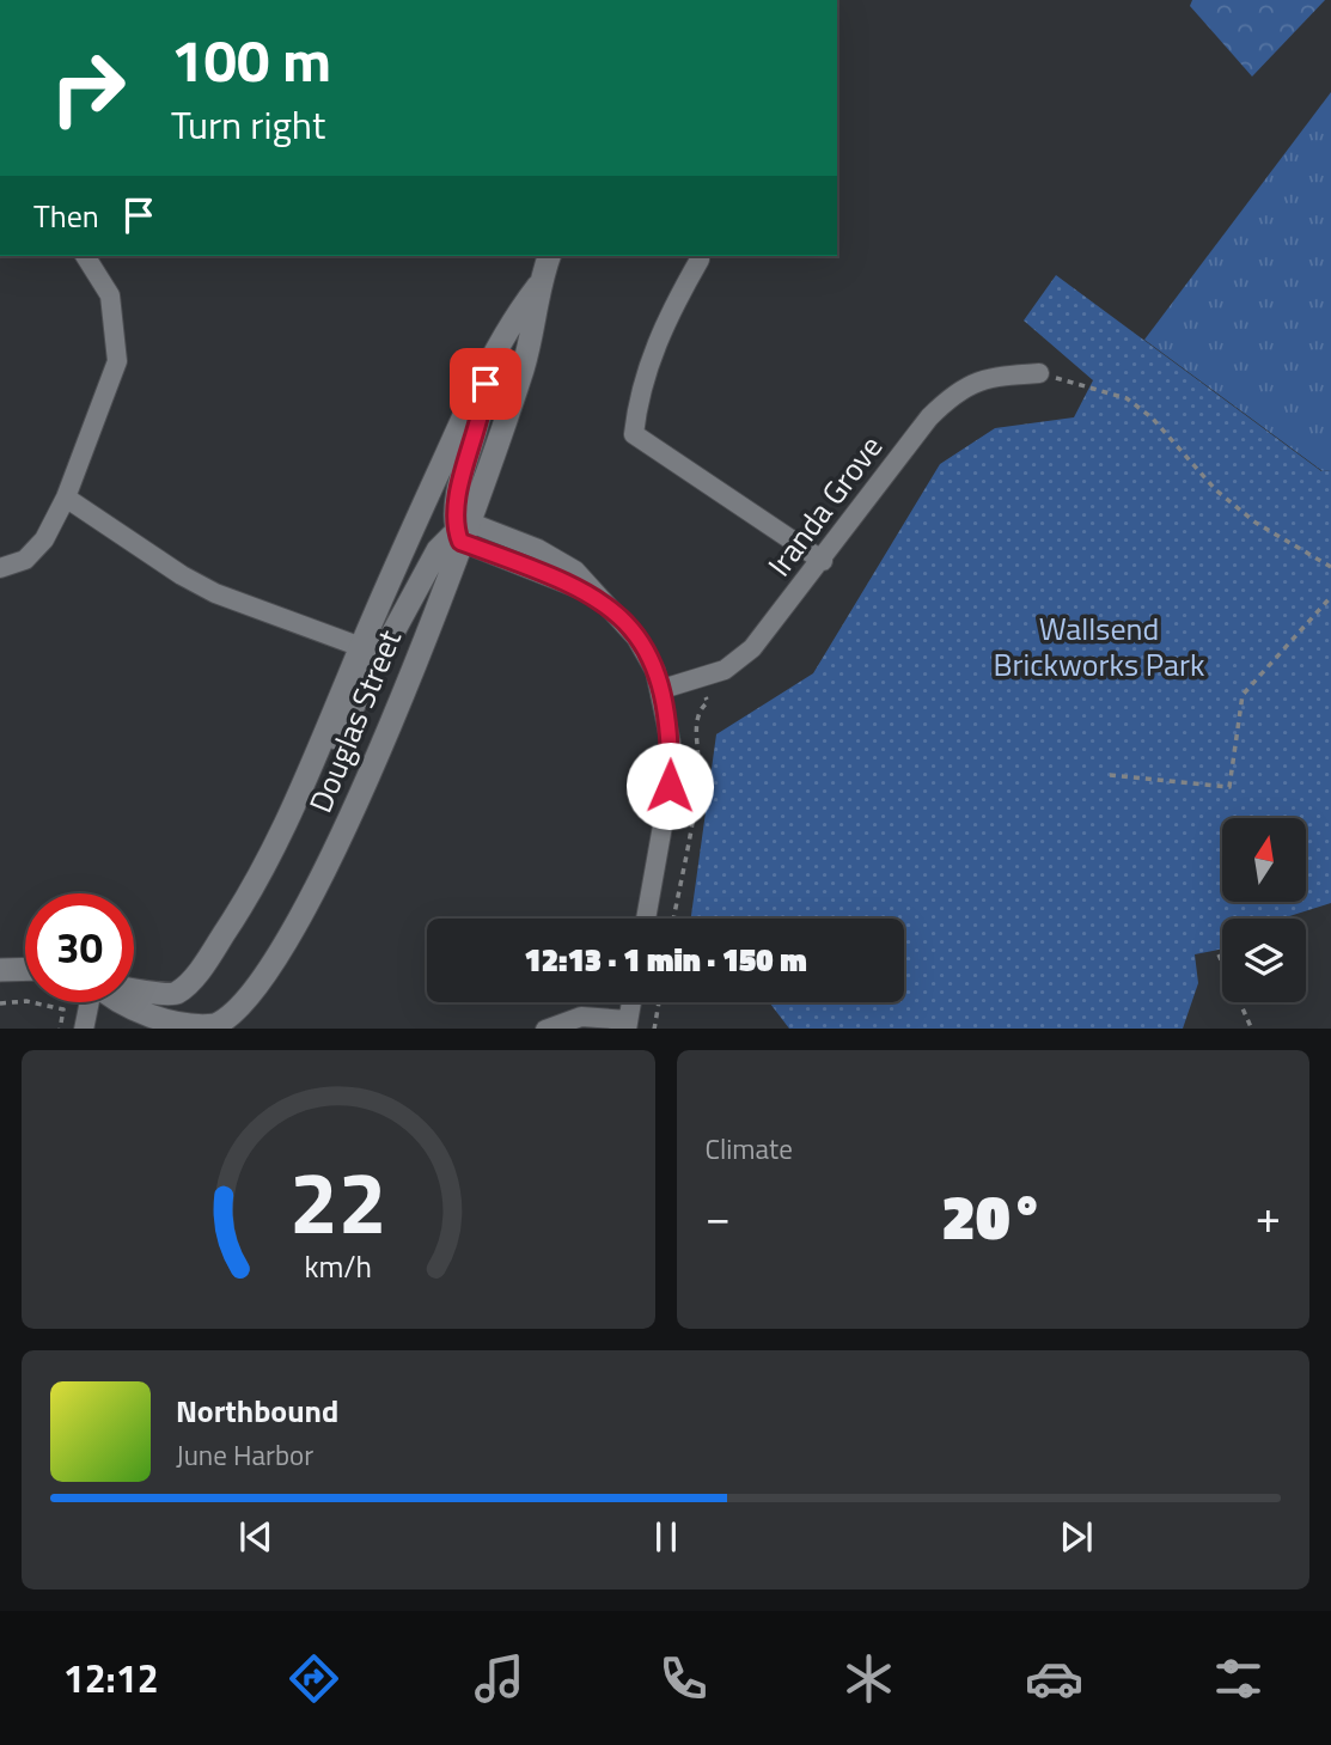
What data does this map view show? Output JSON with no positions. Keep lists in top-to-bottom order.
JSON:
{
  "streets": {
    "street": ["Iranda Grove", "Douglas Street"]
  },
  "parks": ["Wallsend Brickworks Park"],
  "north": "top",
  "page": {
    "turn": ["100 m", "Turn right"],
    "then": "Then",
    "limit": "30",
    "trip": "12:13 · 1 min · 150 m",
    "tile": "Climate",
    "heat": ["−", "20°", "+"],
    "song": ["Northbound", "June Harbor"],
    "tabs": "12:12",
    "gauge": ["22", "km/h"]
  }
}
